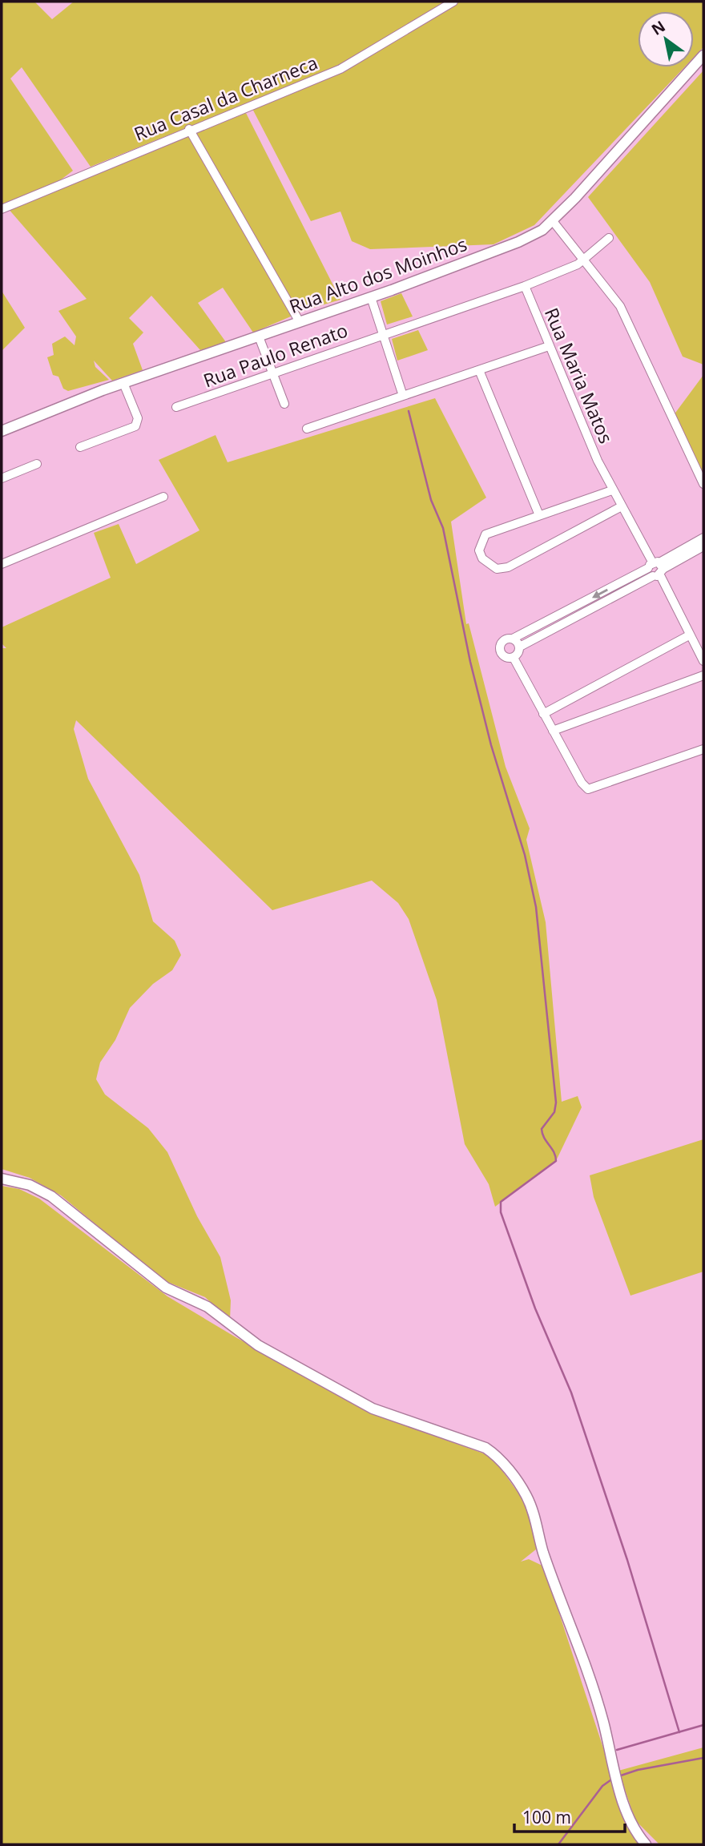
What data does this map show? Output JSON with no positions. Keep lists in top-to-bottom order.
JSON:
{
  "streets": {
    "street": [
      "Rua Casal da Charneca",
      "Rua Alto dos Moinhos",
      "Rua Paulo Renato",
      "Rua Maria Matos"
    ]
  },
  "crossings": [
    ["Rua Paulo Renato", "Rua Maria Matos"]
  ],
  "scale_bar": "100 m",
  "north": "top left"
}
